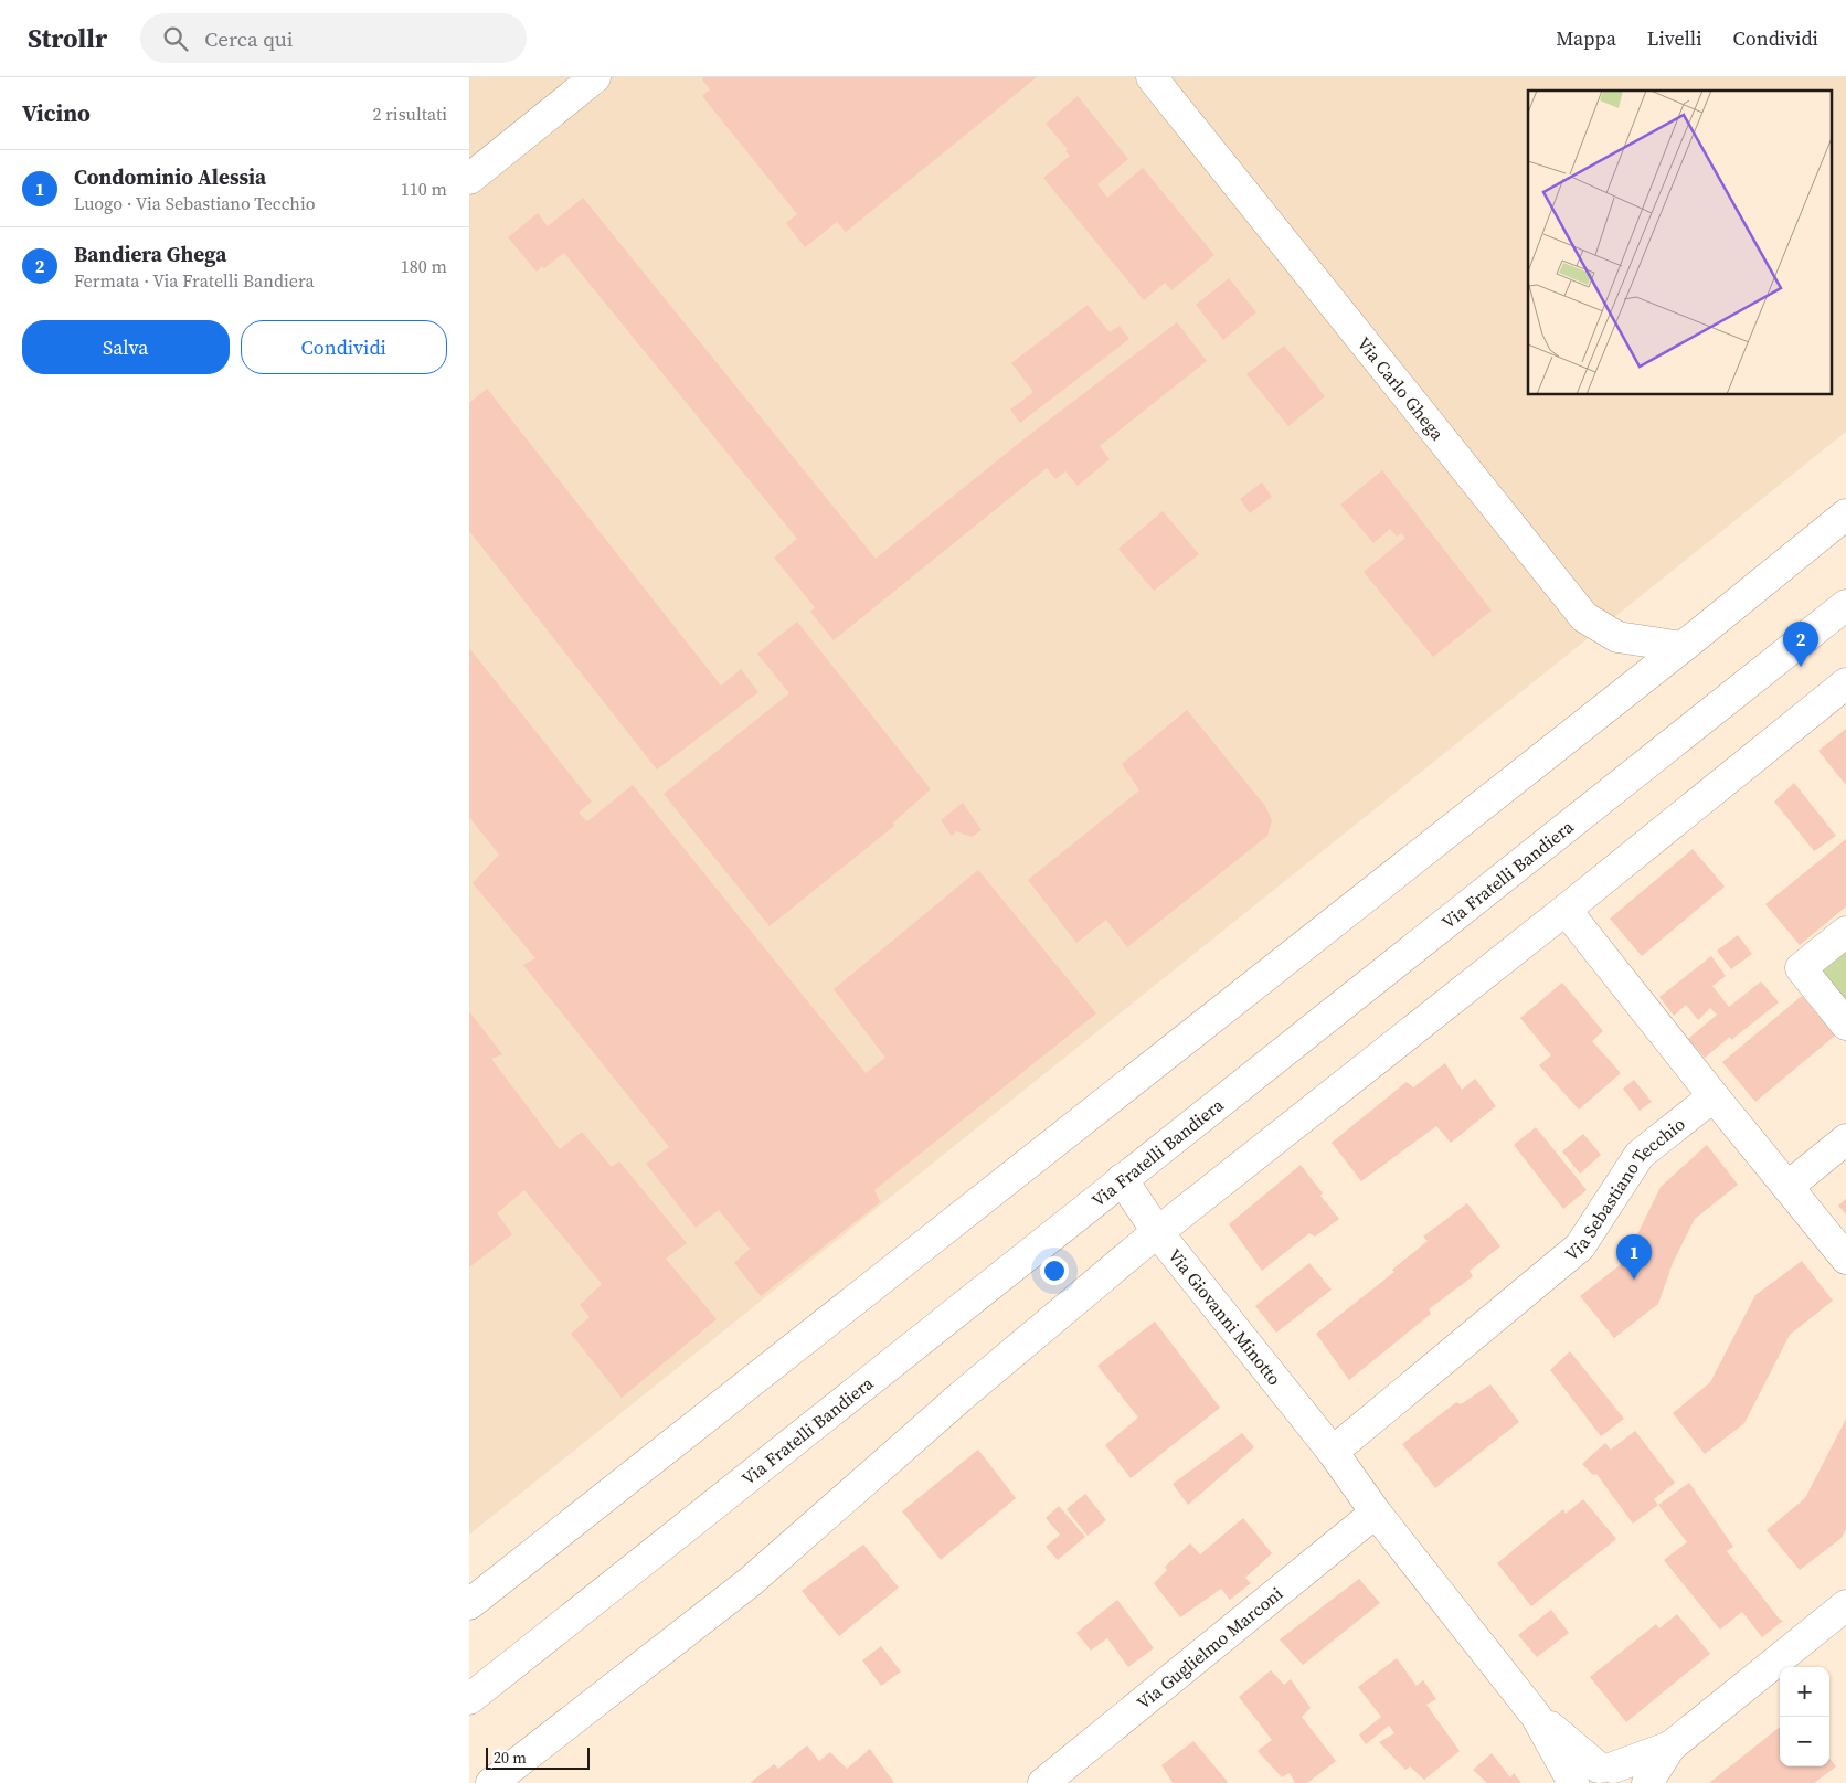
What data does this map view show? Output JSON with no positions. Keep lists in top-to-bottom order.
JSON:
{
  "streets": {
    "street": [
      "Via Carlo Ghega",
      "Via Fratelli Bandiera",
      "Via Sebastiano Tecchio",
      "Via Giovanni Minotto",
      "Via Guglielmo Marconi"
    ]
  },
  "crossings": [
    ["Via Fratelli Bandiera", "Via Giovanni Minotto"],
    ["Via Sebastiano Tecchio", "Via Giovanni Minotto"],
    ["Via Giovanni Minotto", "Via Guglielmo Marconi"]
  ],
  "scale_bar": "20 m",
  "page": {
    "header": "Strollr",
    "search": "Cerca qui",
    "nav": ["Mappa", "Livelli", "Condividi"],
    "heading": ["Vicino", "2 risultati"],
    "list": [
      {
        "mark": "1",
        "name": "Condominio Alessia",
        "note": "Luogo · Via Sebastiano Tecchio",
        "value": "110 m"
      },
      {
        "mark": "2",
        "name": "Bandiera Ghega",
        "note": "Fermata · Via Fratelli Bandiera",
        "value": "180 m"
      }
    ],
    "buttons": ["Salva", "Condividi"],
    "pins": ["2", "1"],
    "map_buttons": ["+", "−"],
    "scale": "20 m"
  }
}
